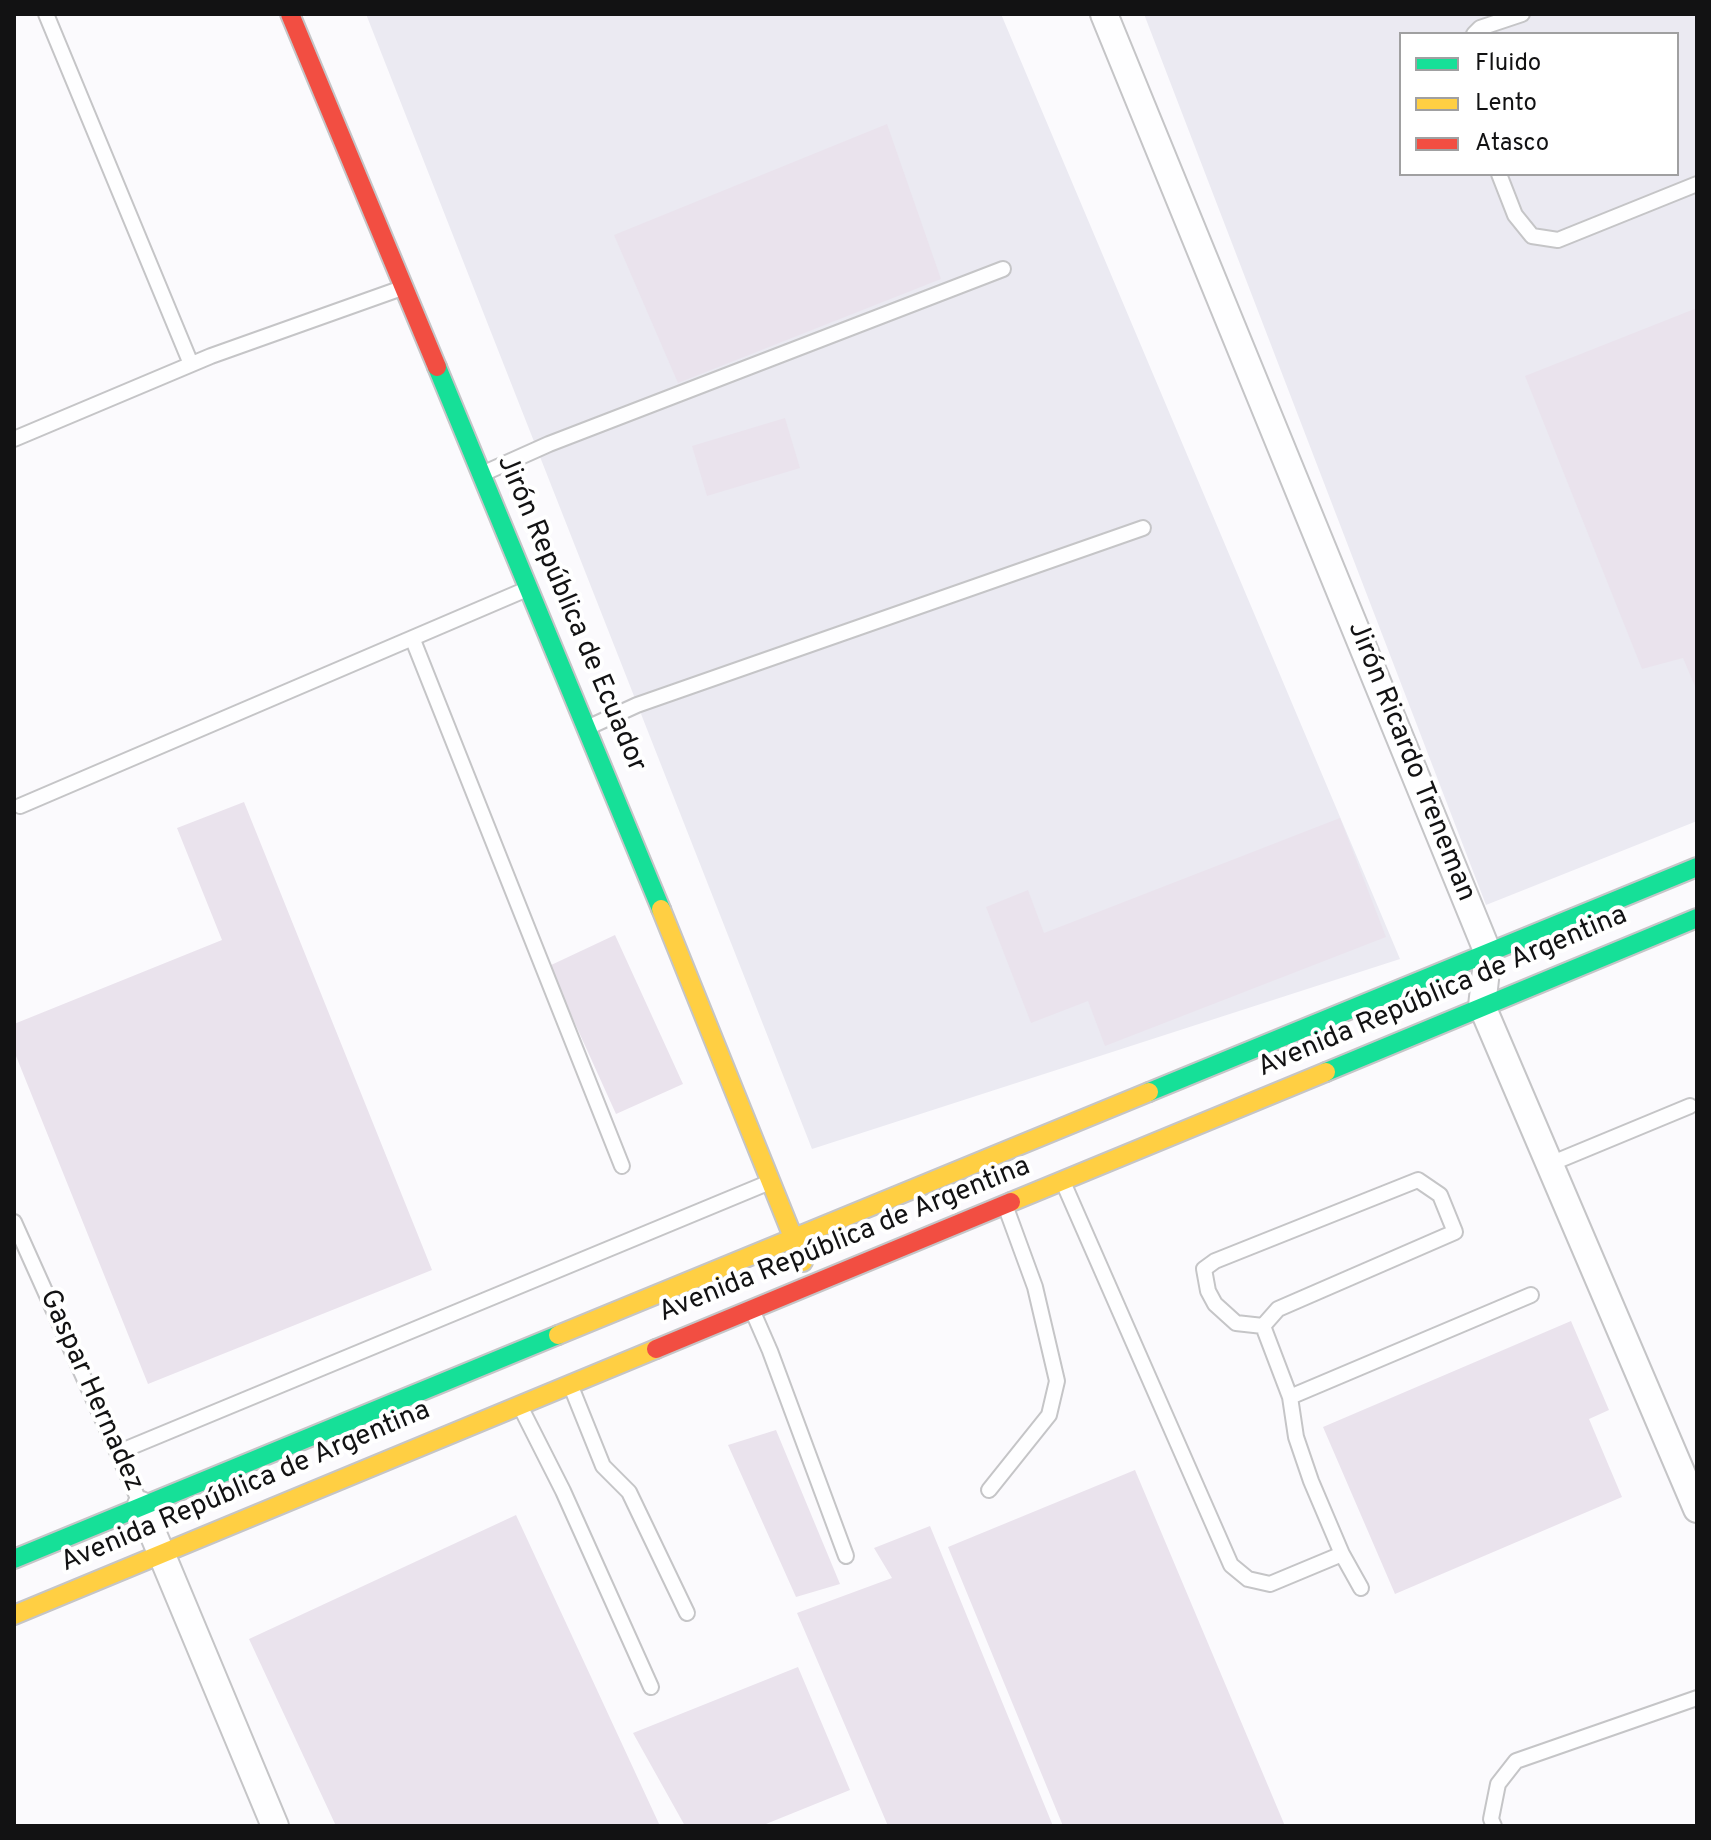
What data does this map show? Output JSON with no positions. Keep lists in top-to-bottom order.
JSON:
{
  "streets": {
    "main road": ["Jirón República de Ecuador", "Avenida República de Argentina"],
    "street": ["Jirón Ricardo Treneman", "Gaspar Hernadez"]
  },
  "crossings": [
    ["Jirón República de Ecuador", "Avenida República de Argentina"],
    ["Jirón Ricardo Treneman", "Avenida República de Argentina"],
    ["Avenida República de Argentina", "Gaspar Hernadez"]
  ],
  "legend": ["Fluido", "Lento", "Atasco"]
}
